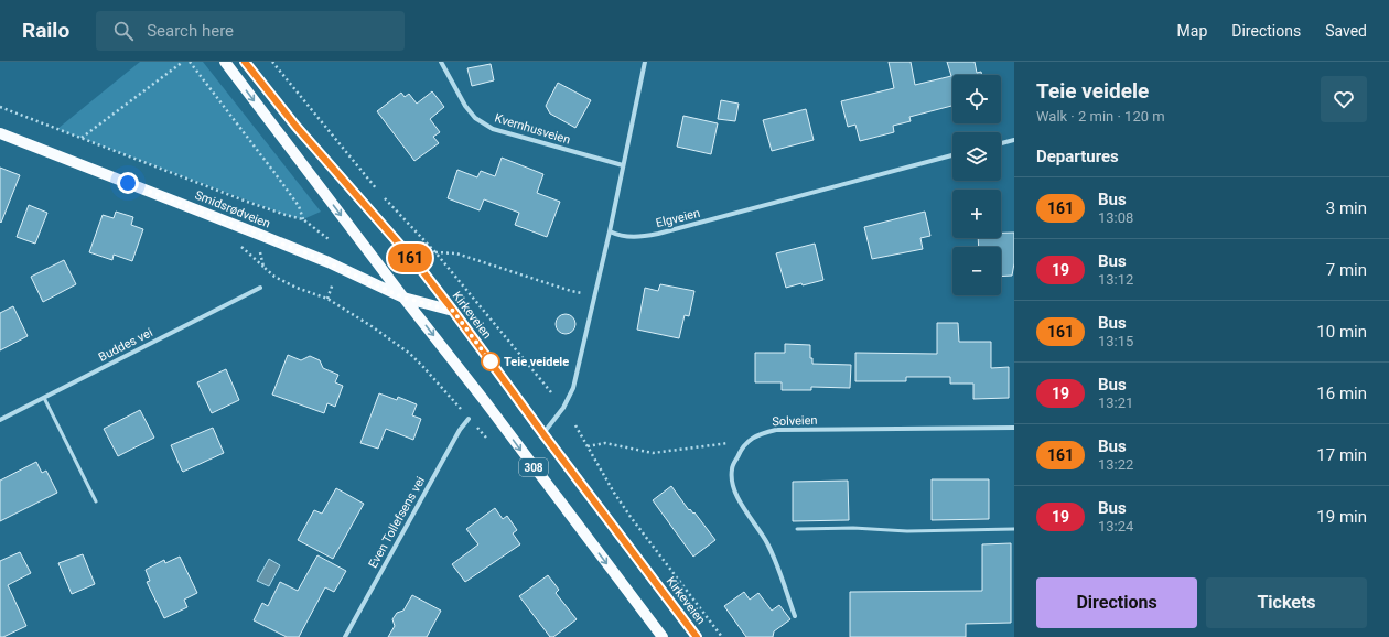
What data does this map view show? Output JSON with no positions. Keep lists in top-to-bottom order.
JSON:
{
  "streets": {
    "main road": ["Smidsrødveien", "Kirkeveien", "308"],
    "street": [
      "Kvernhusveien",
      "Elgveien",
      "Buddes vei",
      "Solveien",
      "Even Tollefsens vei"
    ]
  },
  "crossings": [
    ["Smidsrødveien", "Kirkeveien"],
    ["Smidsrødveien", "308"]
  ],
  "places": ["Teie veidele"],
  "lines": ["bus line 161"],
  "page": {
    "header": "Railo",
    "search": "Search here",
    "nav": ["Map", "Directions", "Saved"],
    "on_map": "161",
    "heading": [
      ["Teie veidele", "Walk · 2 min · 120 m"],
      "Departures"
    ],
    "map_buttons": ["+", "−"],
    "list": [
      {
        "mark": "161",
        "name": "Bus",
        "note": "13:08",
        "value": "3 min"
      },
      {
        "mark": "19",
        "name": "Bus",
        "note": "13:12",
        "value": "7 min"
      },
      {
        "mark": "161",
        "name": "Bus",
        "note": "13:15",
        "value": "10 min"
      },
      {
        "mark": "19",
        "name": "Bus",
        "note": "13:21",
        "value": "16 min"
      },
      {
        "mark": "161",
        "name": "Bus",
        "note": "13:22",
        "value": "17 min"
      },
      {
        "mark": "19",
        "name": "Bus",
        "note": "13:24",
        "value": "19 min"
      }
    ],
    "buttons": ["Directions", "Tickets"]
  }
}
